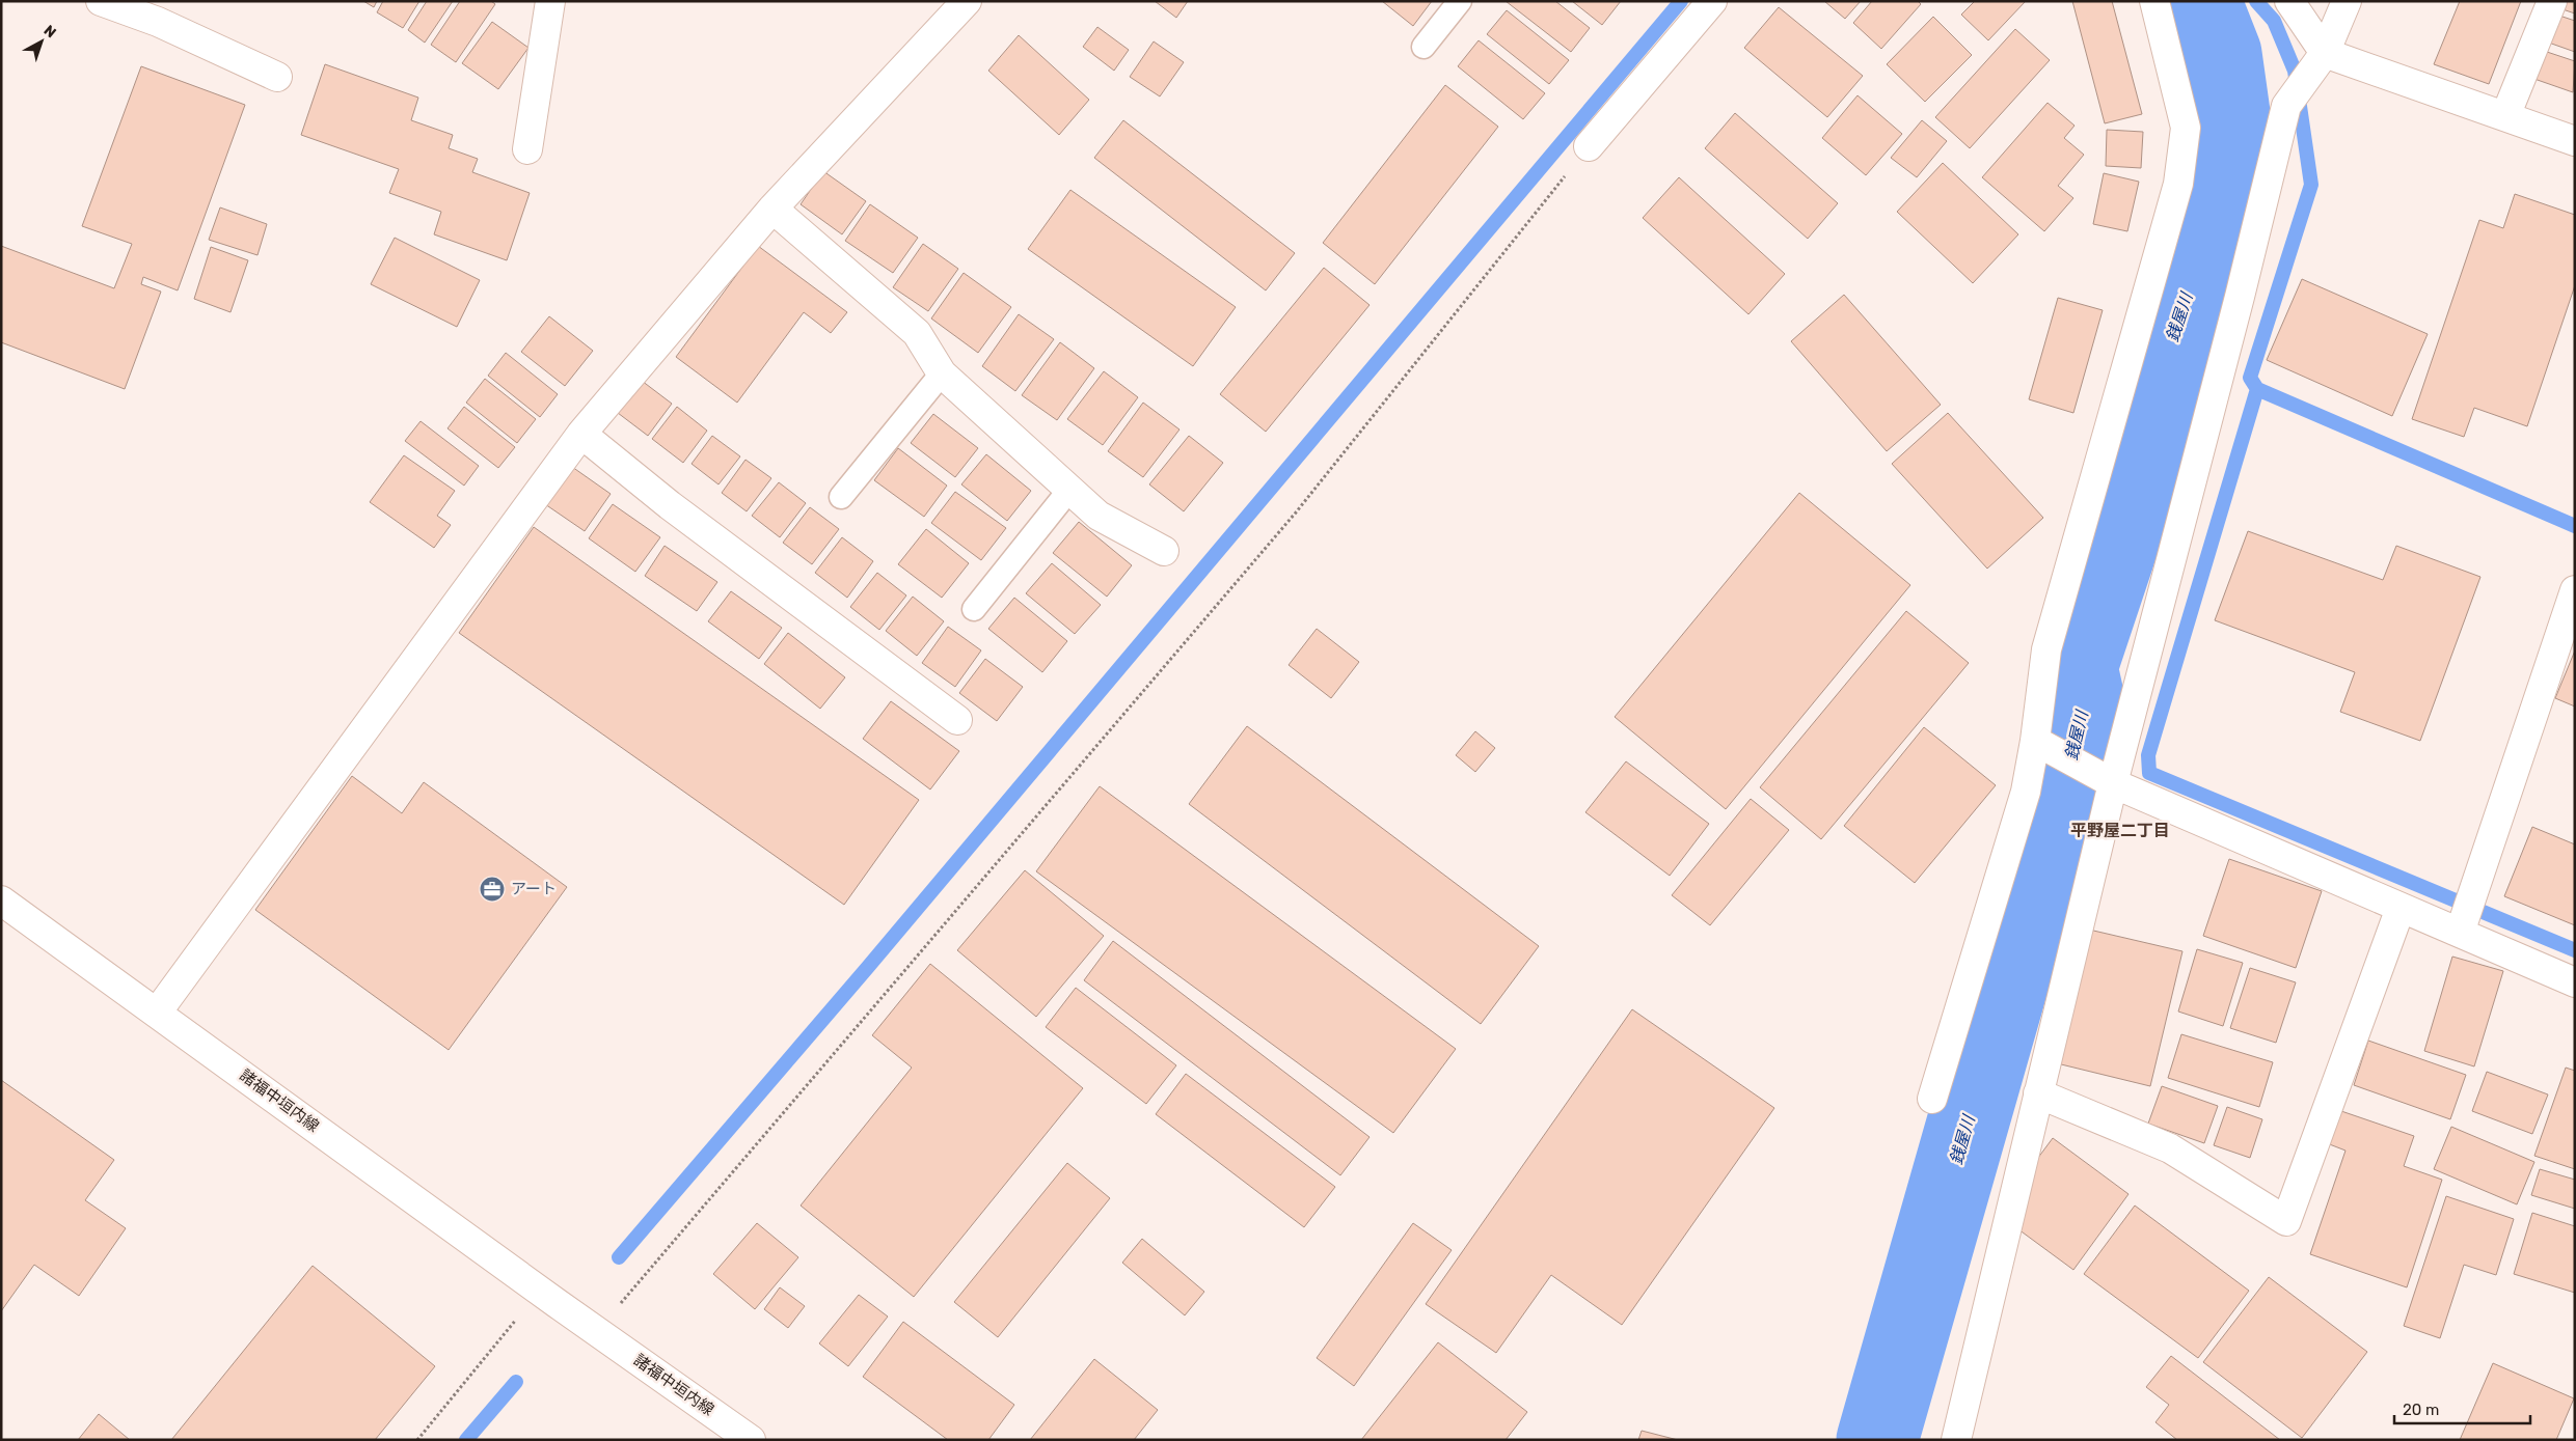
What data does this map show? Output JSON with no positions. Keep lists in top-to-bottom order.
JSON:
{
  "streets": {
    "street": ["諸福中垣内線"]
  },
  "districts": ["平野屋二丁目"],
  "water": ["銭屋川"],
  "places": {
    "office": ["アート"]
  },
  "scale_bar": "20 m",
  "north": "top right"
}
